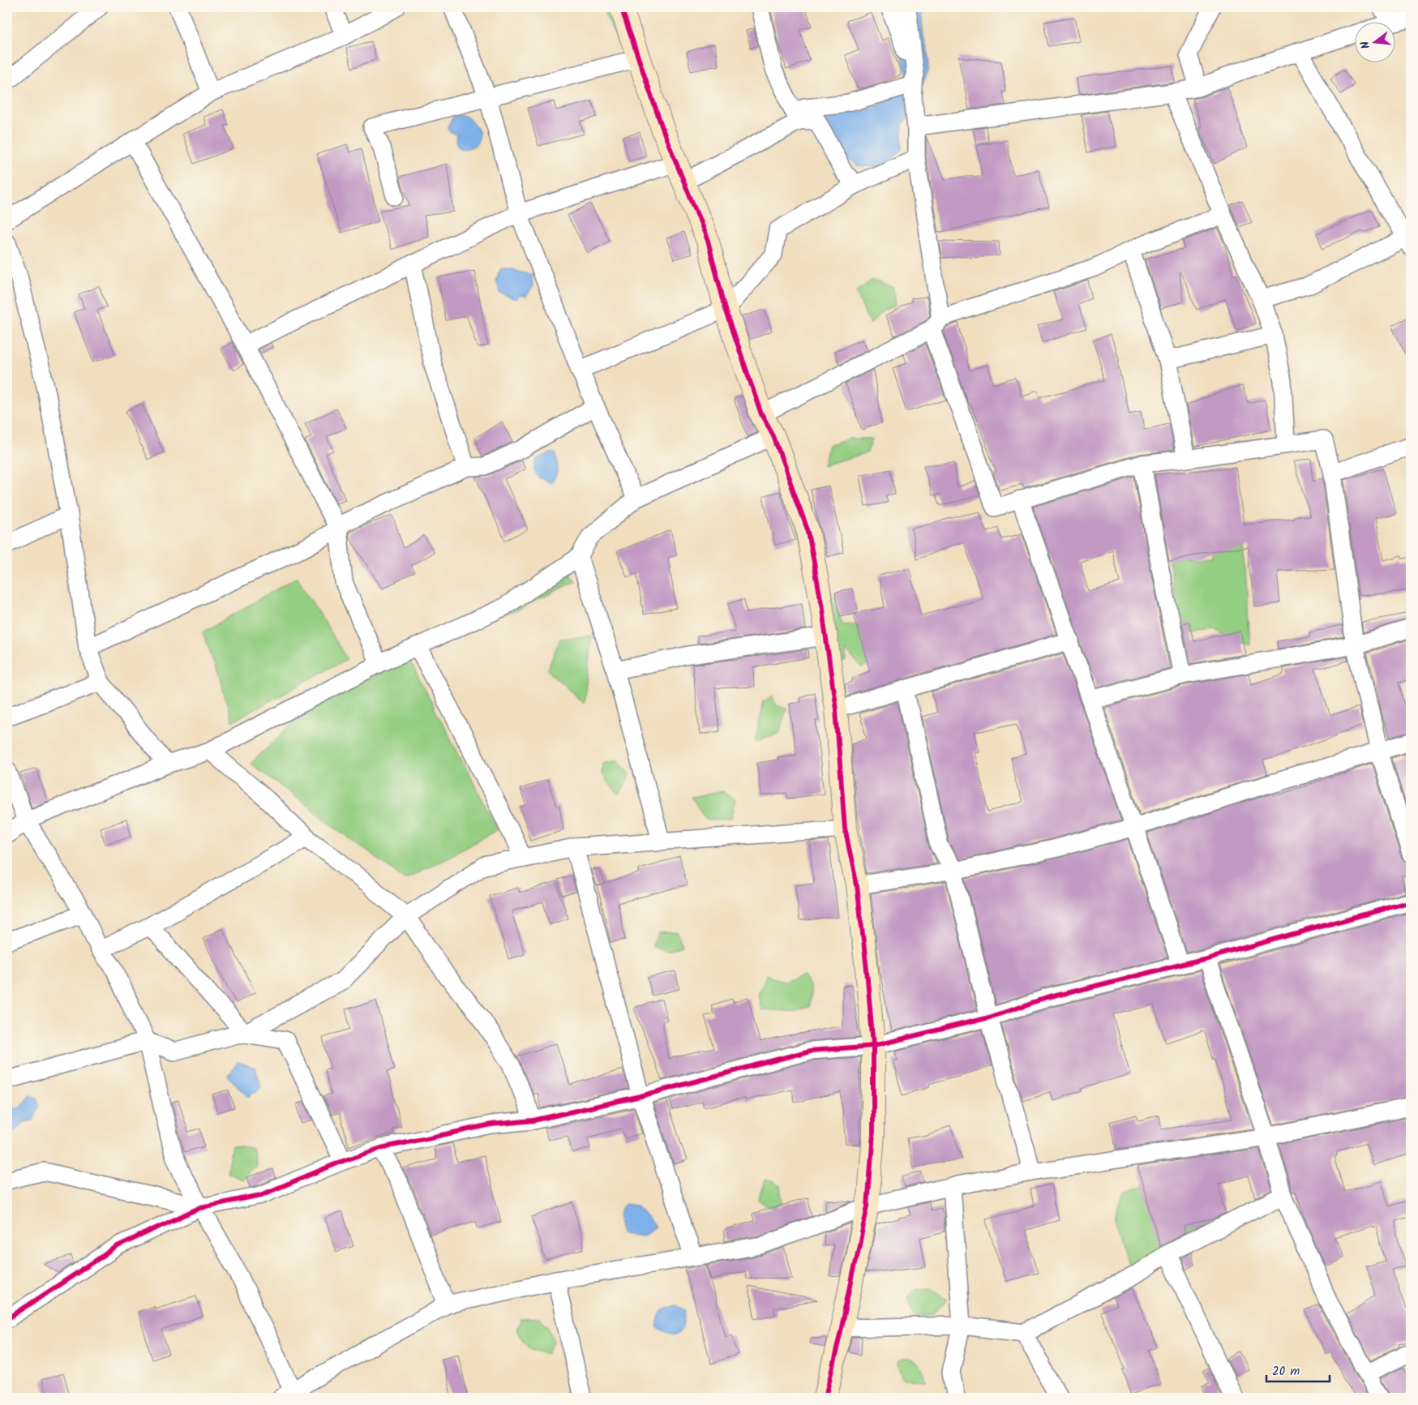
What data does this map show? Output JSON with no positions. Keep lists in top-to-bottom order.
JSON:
{
  "scale_bar": "20 m",
  "north": "left"
}
